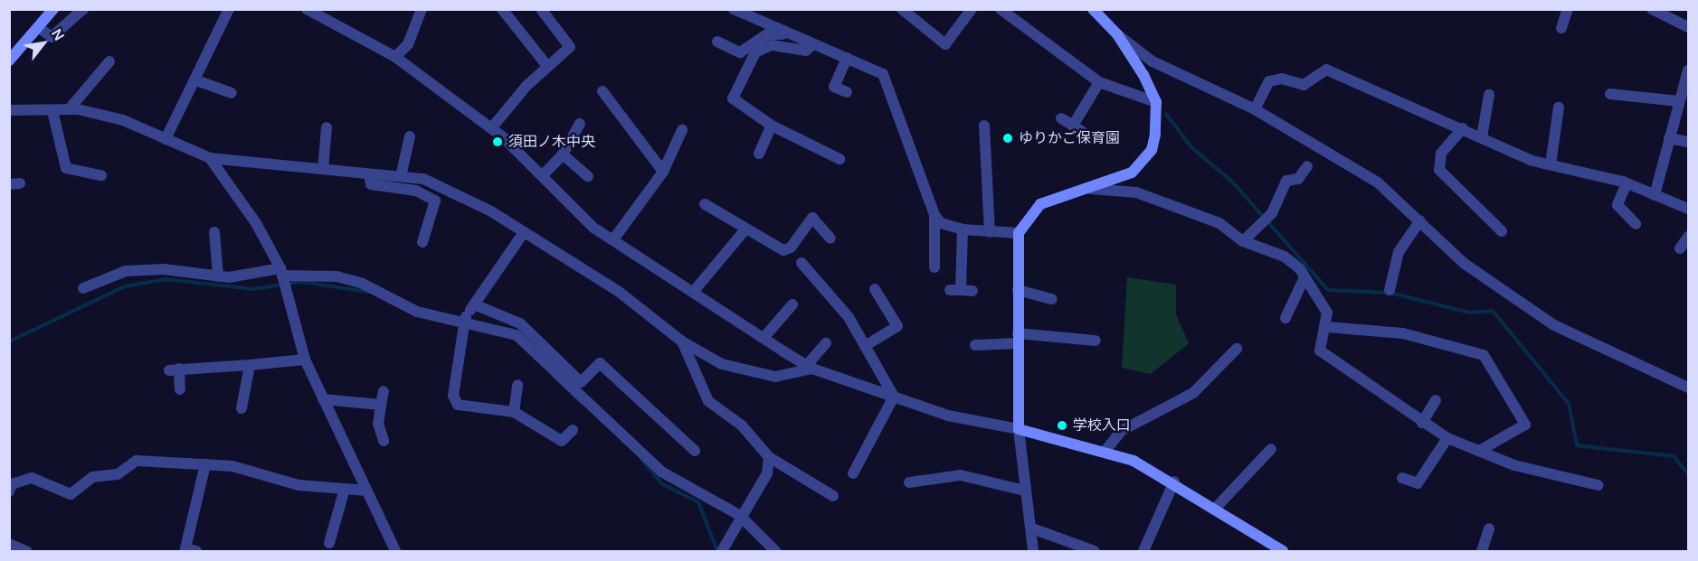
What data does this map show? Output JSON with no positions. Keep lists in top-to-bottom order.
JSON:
{
  "places": ["ゆりかご保育園", "須田ノ木中央", "学校入口"],
  "north": "top right"
}
